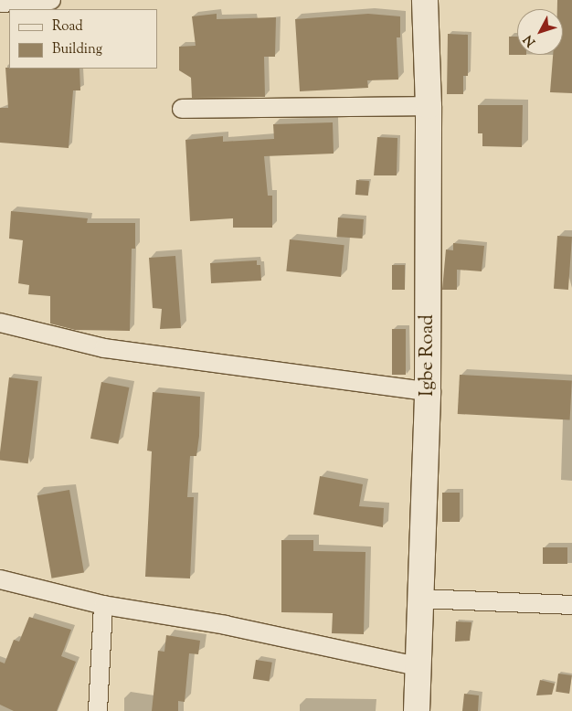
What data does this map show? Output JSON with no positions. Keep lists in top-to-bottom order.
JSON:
{
  "streets": {
    "street": ["Igbe Road"]
  },
  "legend": ["Road", "Building"],
  "north": "bottom left"
}
